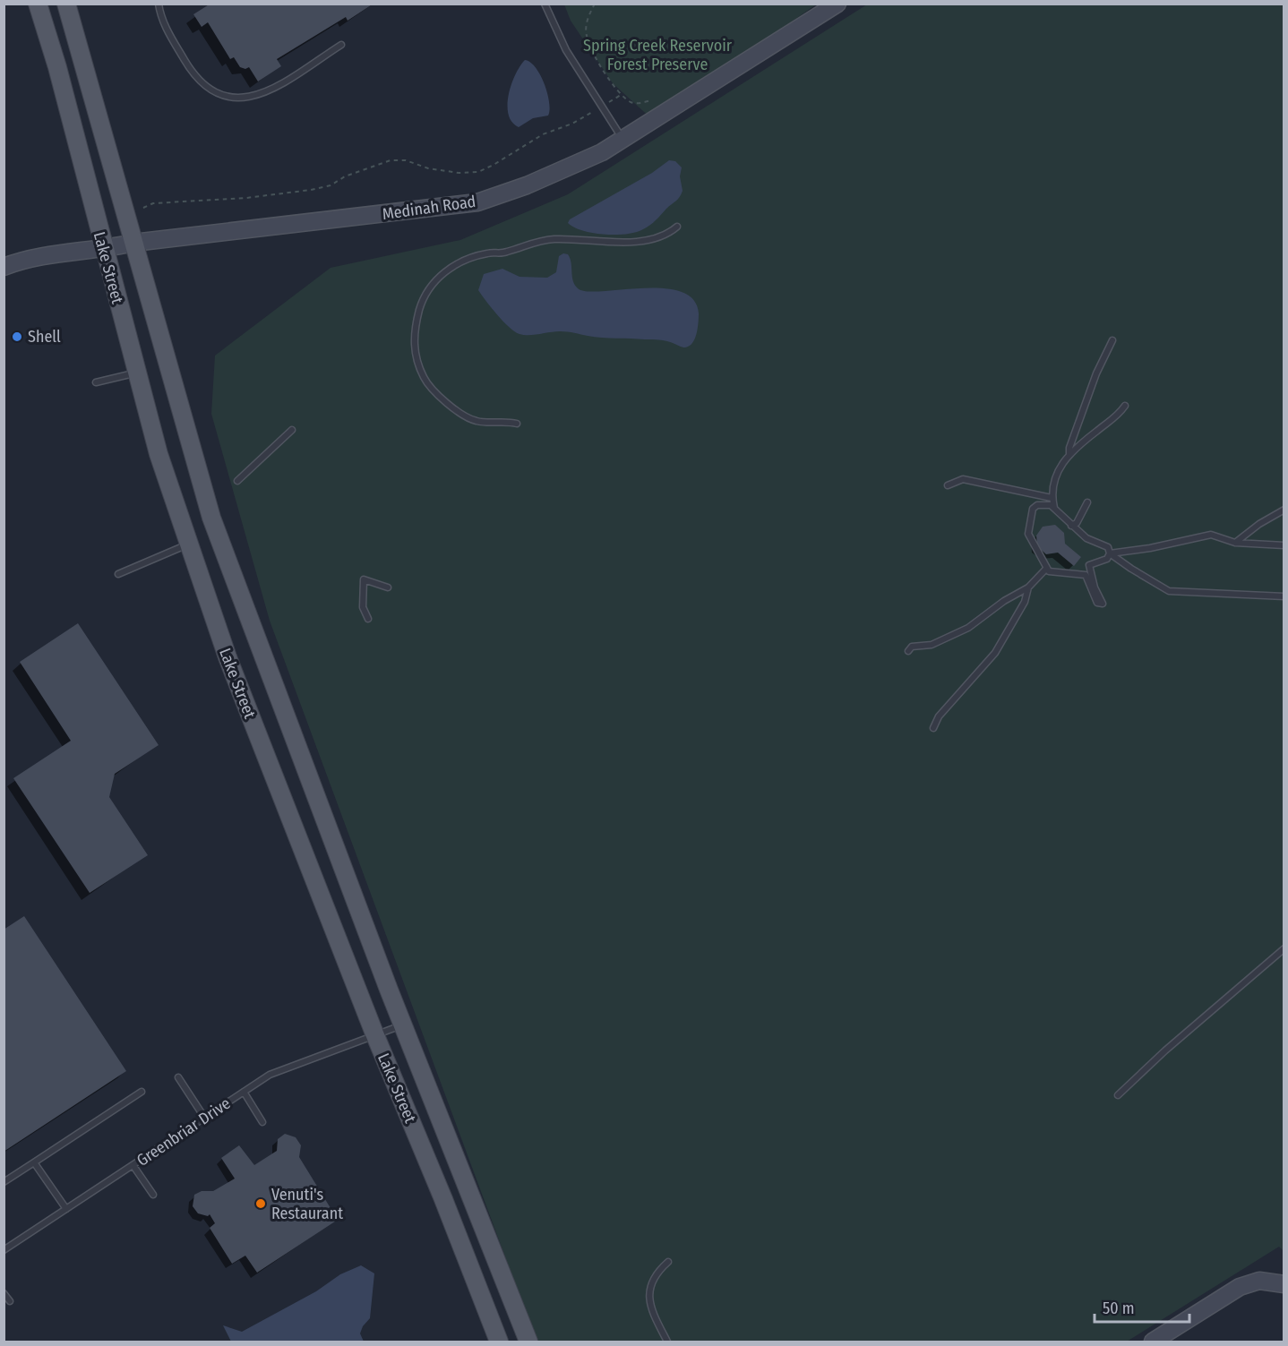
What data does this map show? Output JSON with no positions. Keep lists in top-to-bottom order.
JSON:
{
  "streets": {
    "main road": ["Medinah Road", "Lake Street"],
    "lane": ["Greenbriar Drive"]
  },
  "crossings": [
    ["Medinah Road", "Lake Street"],
    ["Lake Street", "Greenbriar Drive"]
  ],
  "parks": ["Spring Creek Reservoir Forest Preserve"],
  "places": ["Shell", "Venuti's Restaurant"],
  "scale_bar": "50 m"
}
